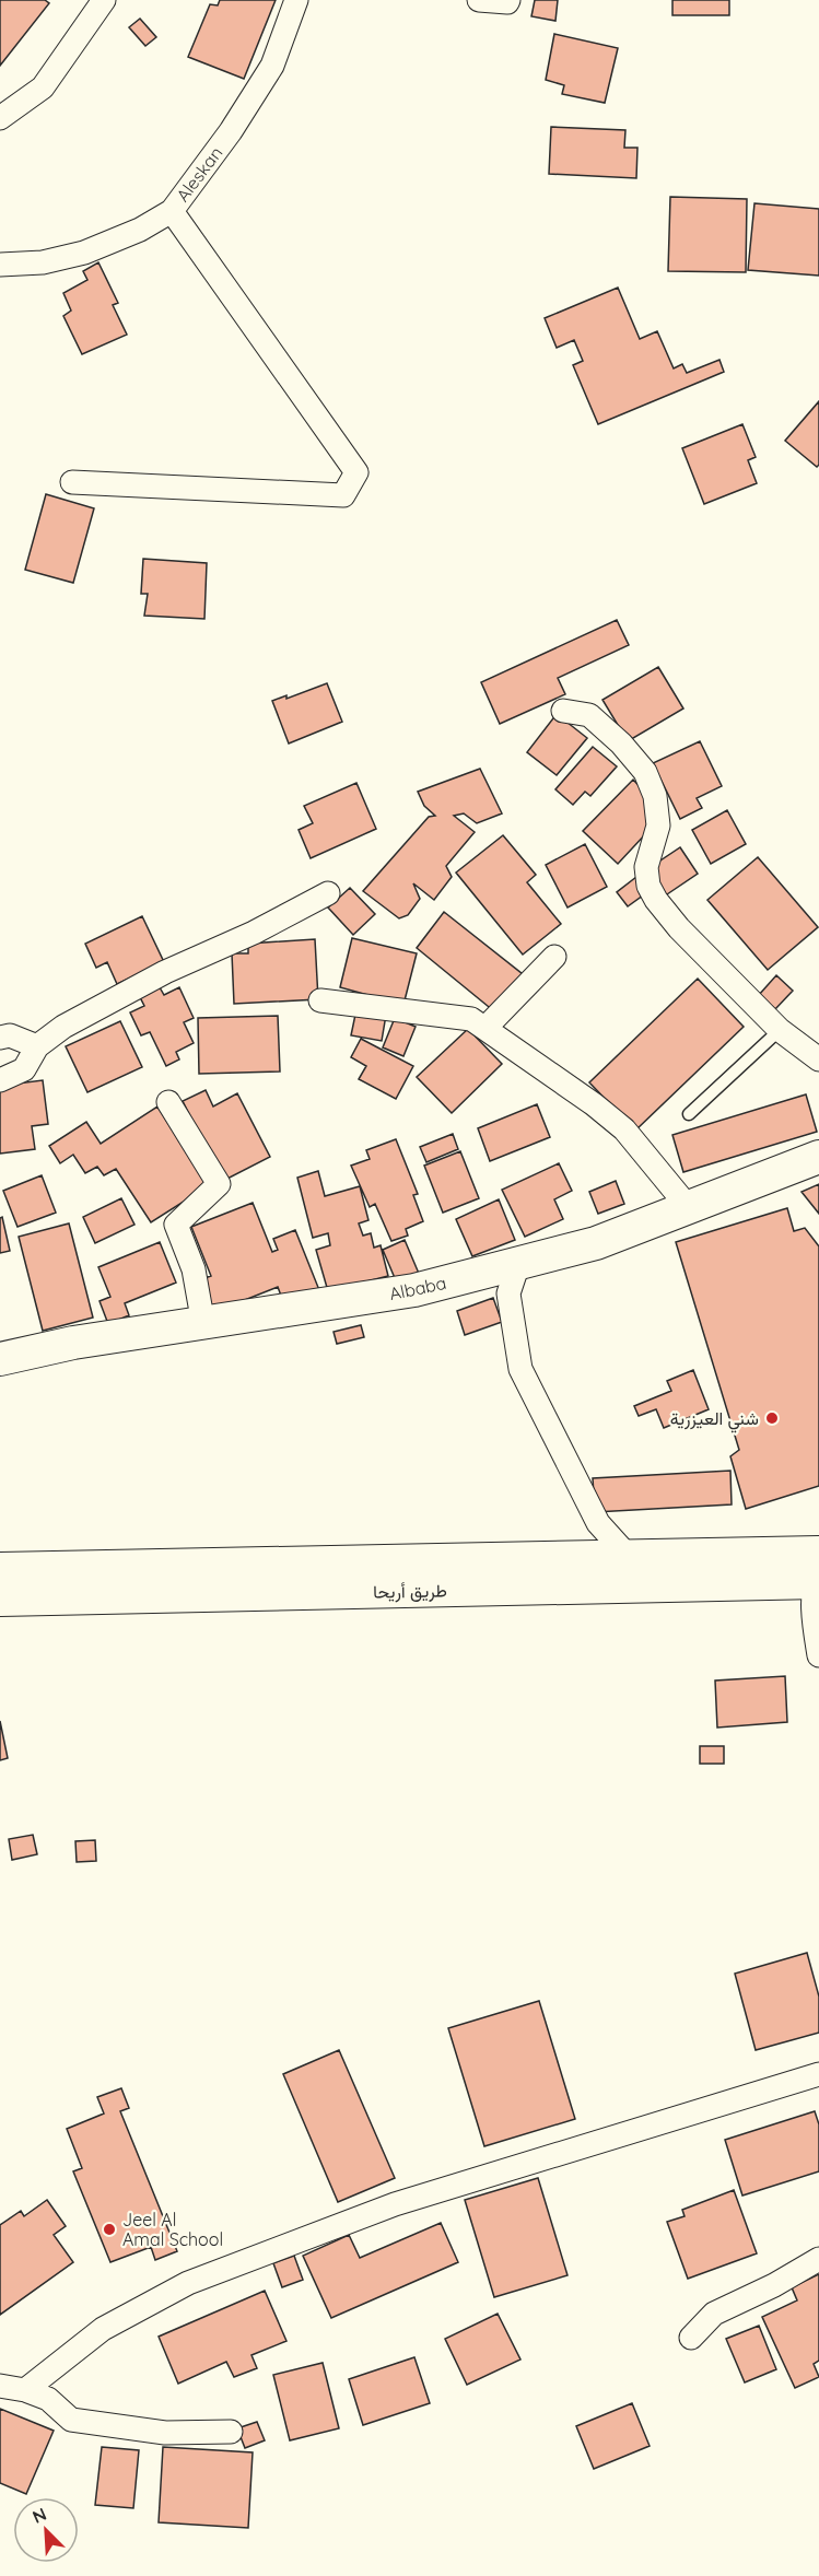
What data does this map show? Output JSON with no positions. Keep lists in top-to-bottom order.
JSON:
{
  "streets": {
    "main road": ["Albaba", "طريق أريحا"],
    "street": ["Aleskan"]
  },
  "places": ["شني العيزرية", "Jeel Al Amal School"],
  "north": "top left"
}
